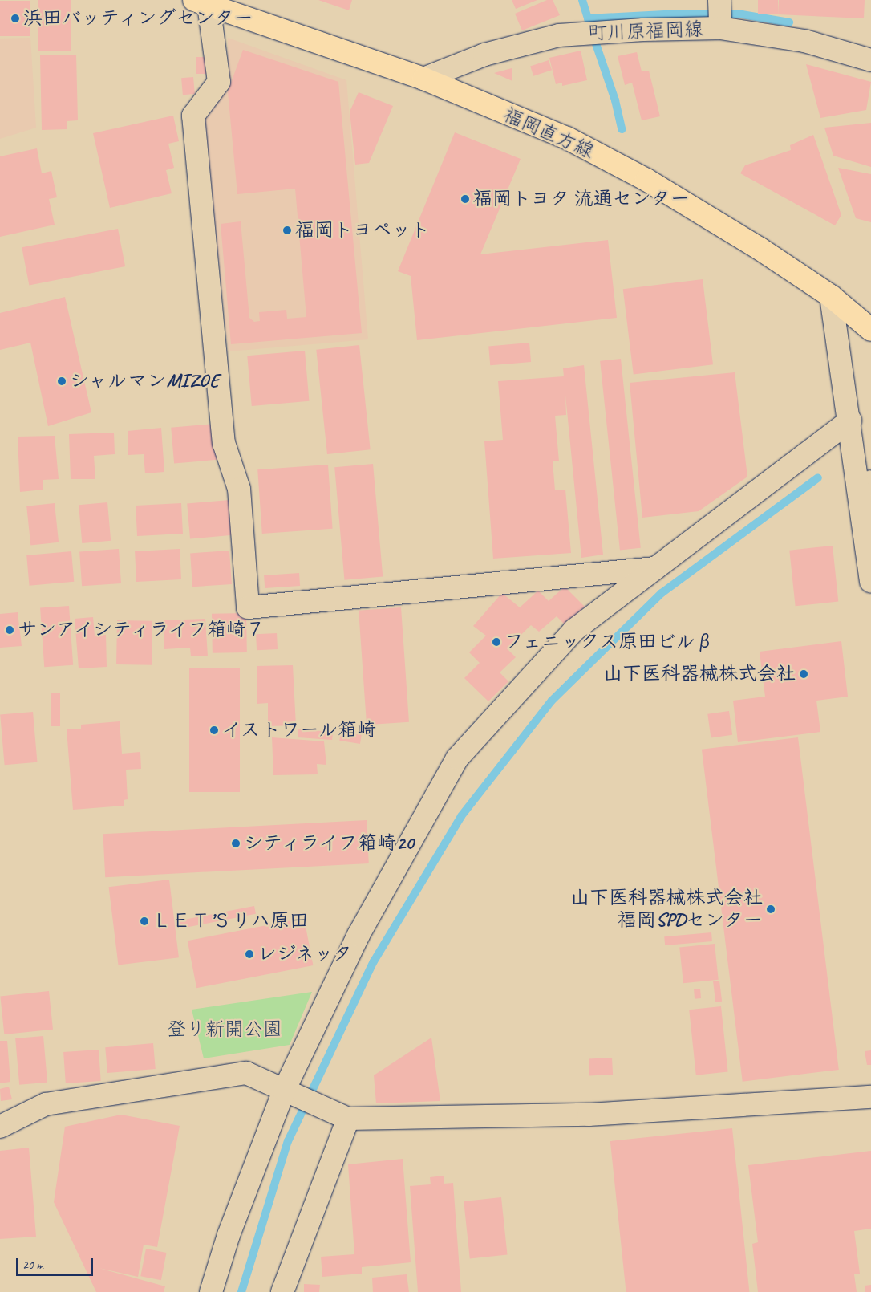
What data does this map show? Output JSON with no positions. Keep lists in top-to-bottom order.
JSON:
{
  "streets": {
    "main road": ["福岡直方線"],
    "street": ["町川原福岡線"]
  },
  "crossings": [
    ["町川原福岡線", "福岡直方線"]
  ],
  "parks": ["登り新開公園"],
  "places": [
    "浜田バッティングセンター",
    "福岡トヨタ 流通センター",
    "福岡トヨペット",
    "シャルマンMIZOE",
    "サンアイシティライフ箱崎７",
    "フェニックス原田ビルβ",
    "山下医科器械株式会社",
    "イストワール箱崎",
    "シティライフ箱崎20",
    "山下医科器械株式会社 福岡SPDセンター",
    "ＬＥＴ’Ｓリハ原田",
    "レジネッタ"
  ],
  "scale_bar": "20 m"
}
